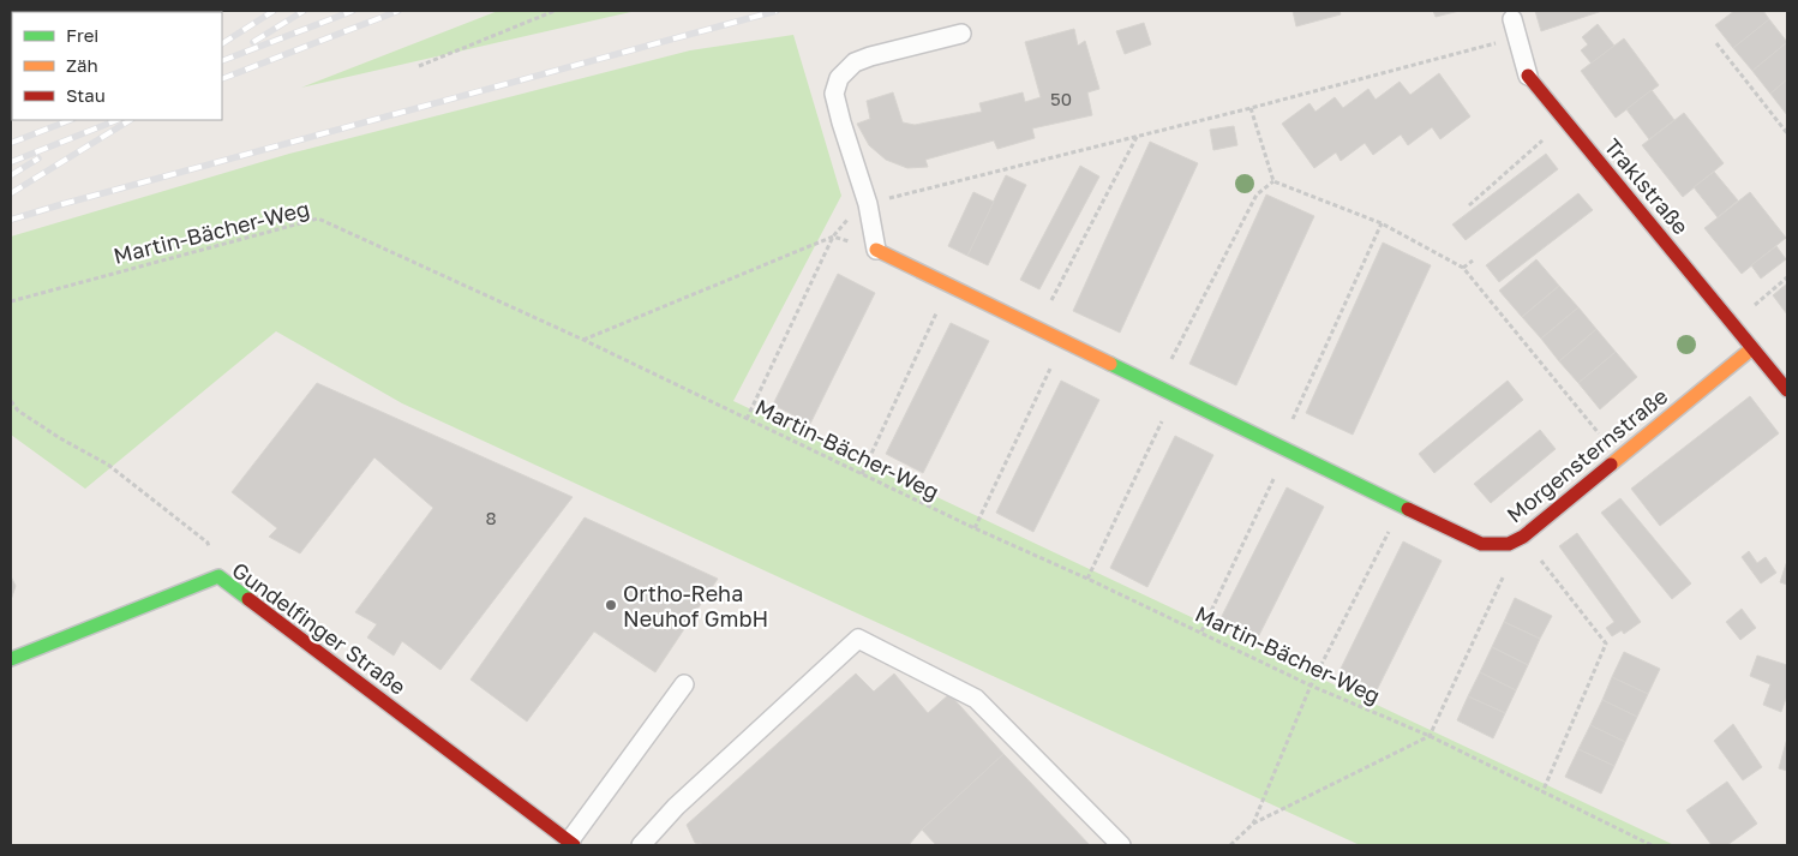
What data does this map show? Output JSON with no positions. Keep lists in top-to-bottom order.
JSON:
{
  "streets": {
    "street": ["Traklstraße", "Morgensternstraße", "Gundelfinger Straße"],
    "path": ["Martin-Bächer-Weg"]
  },
  "crossings": [
    ["Traklstraße", "Morgensternstraße"]
  ],
  "places": ["Ortho-Reha Neuhof GmbH"],
  "house_numbers": ["50", "8"],
  "legend": ["Frei", "Zäh", "Stau"]
}
